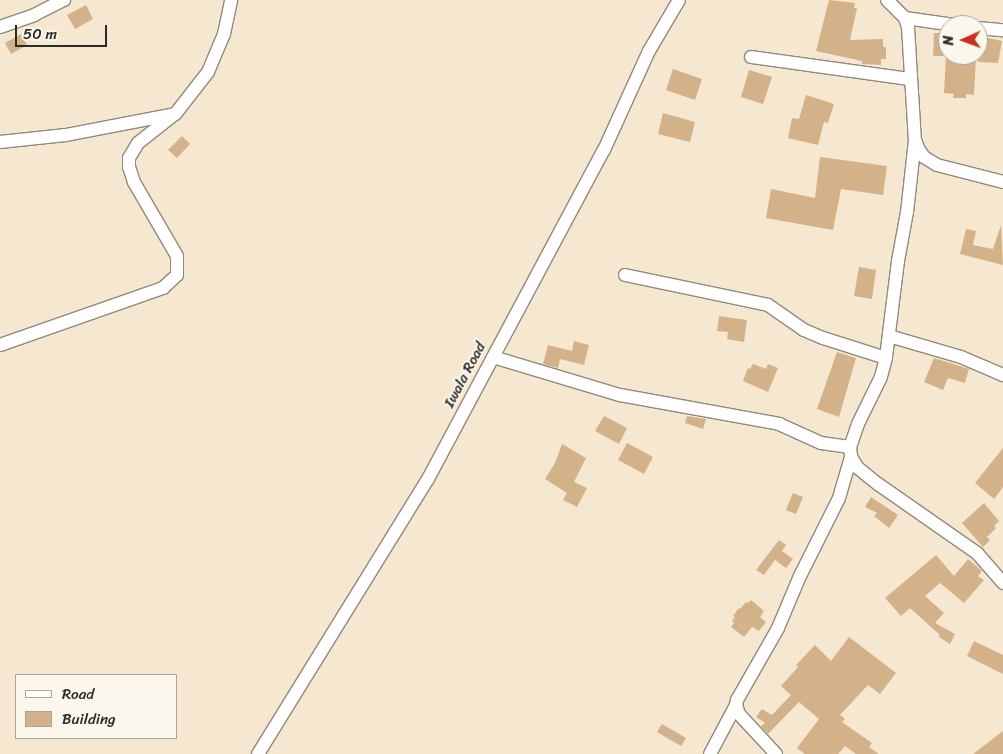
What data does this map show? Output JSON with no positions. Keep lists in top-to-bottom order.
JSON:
{
  "streets": {
    "street": ["Iwala Road"]
  },
  "legend": ["Road", "Building"],
  "scale_bar": "50 m",
  "north": "left"
}
